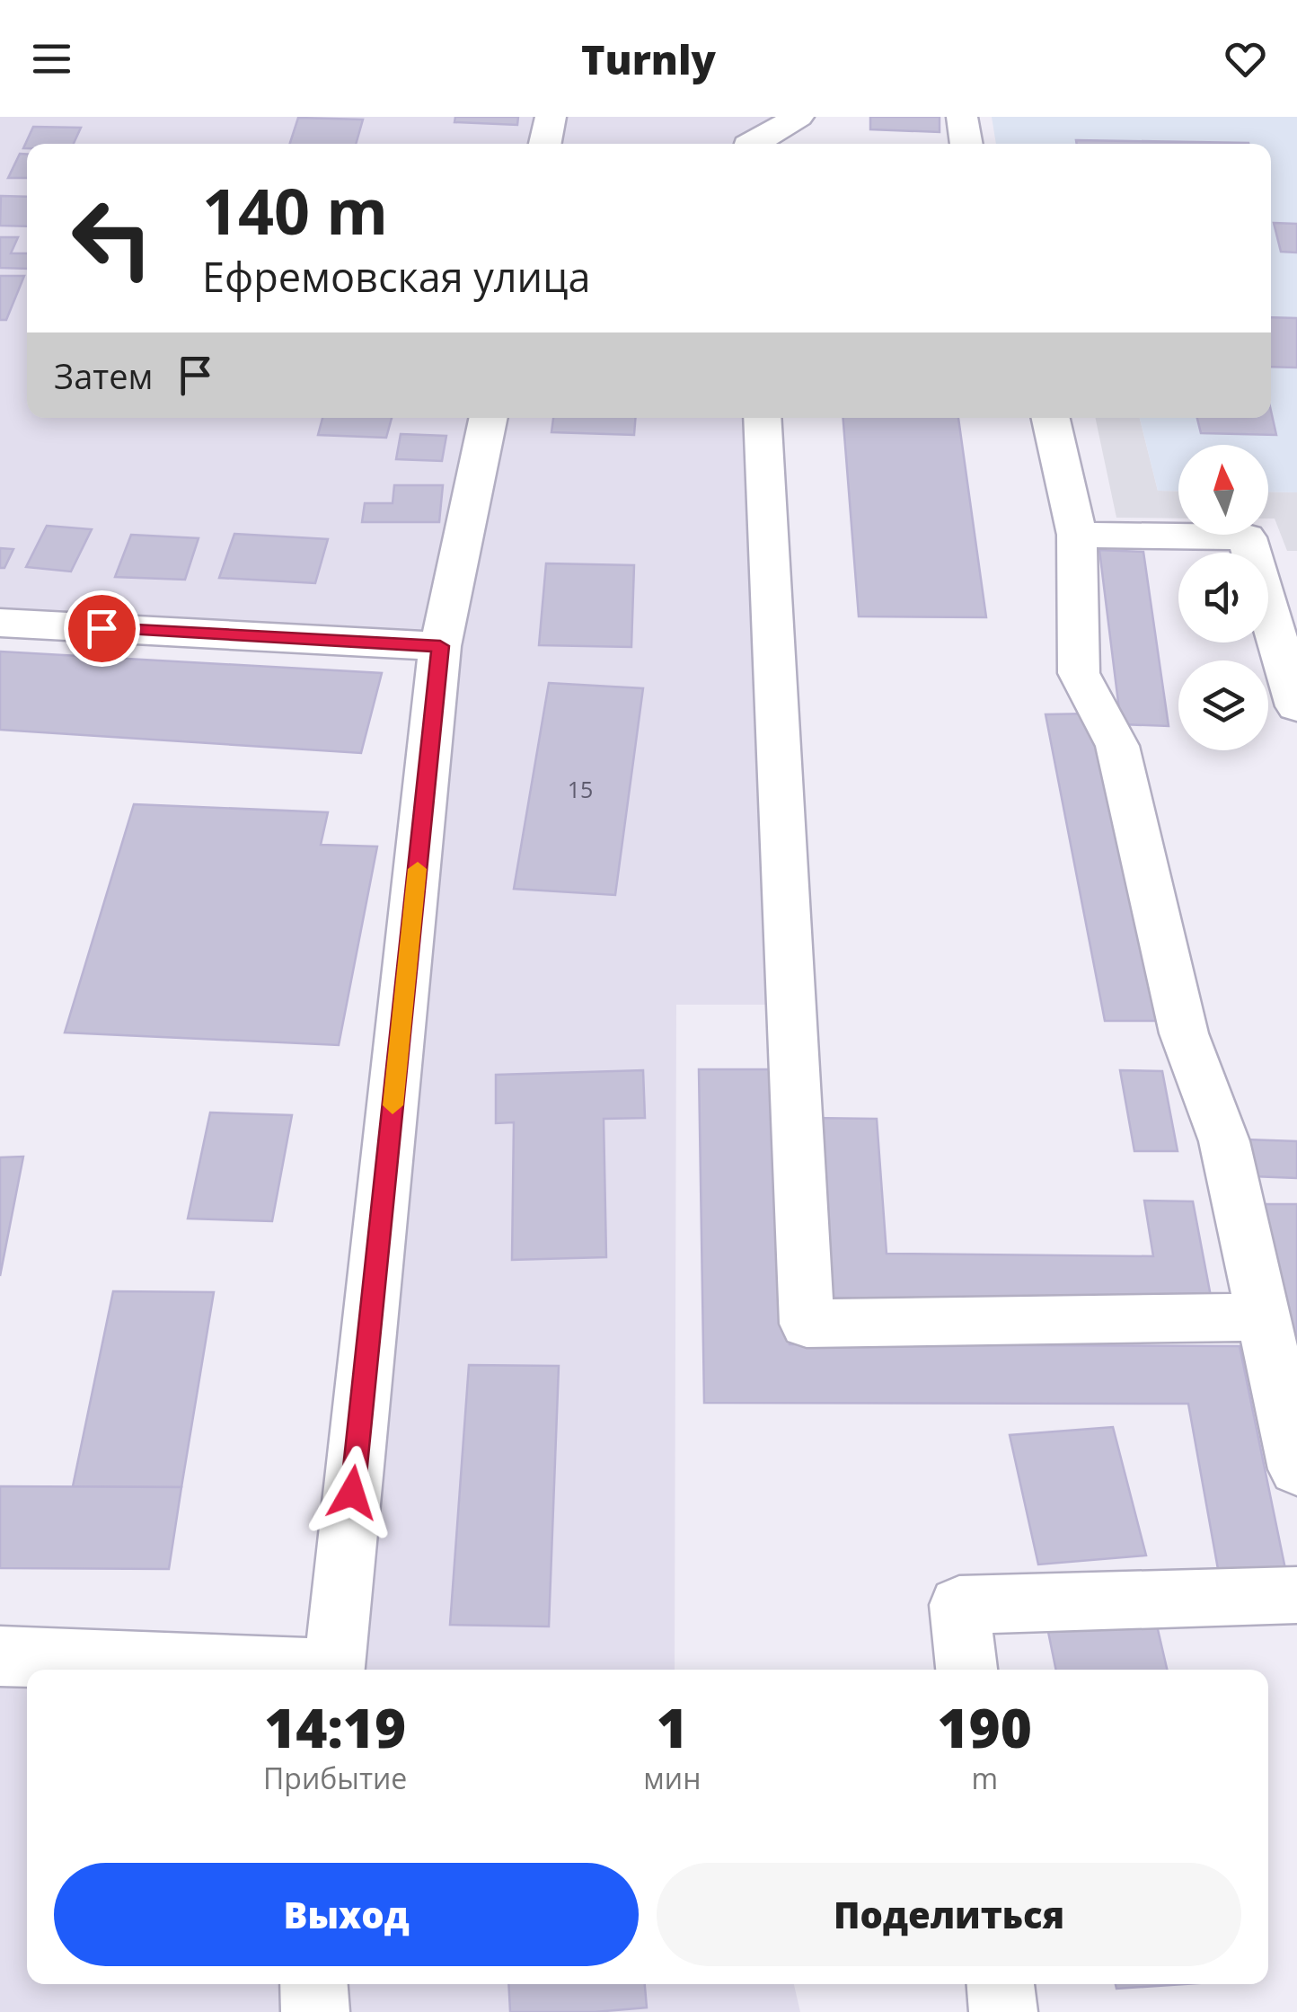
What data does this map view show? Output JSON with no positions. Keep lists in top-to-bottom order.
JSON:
{
  "house_numbers": ["15"],
  "north": "top",
  "page": {
    "header": "Turnly",
    "turn": ["140 m", "Ефремовская улица"],
    "then": "Затем",
    "eta": [
      "14:19",
      "Прибытие",
      "1",
      "мин",
      "190",
      "m"
    ],
    "buttons": ["Выход", "Поделиться"]
  }
}
